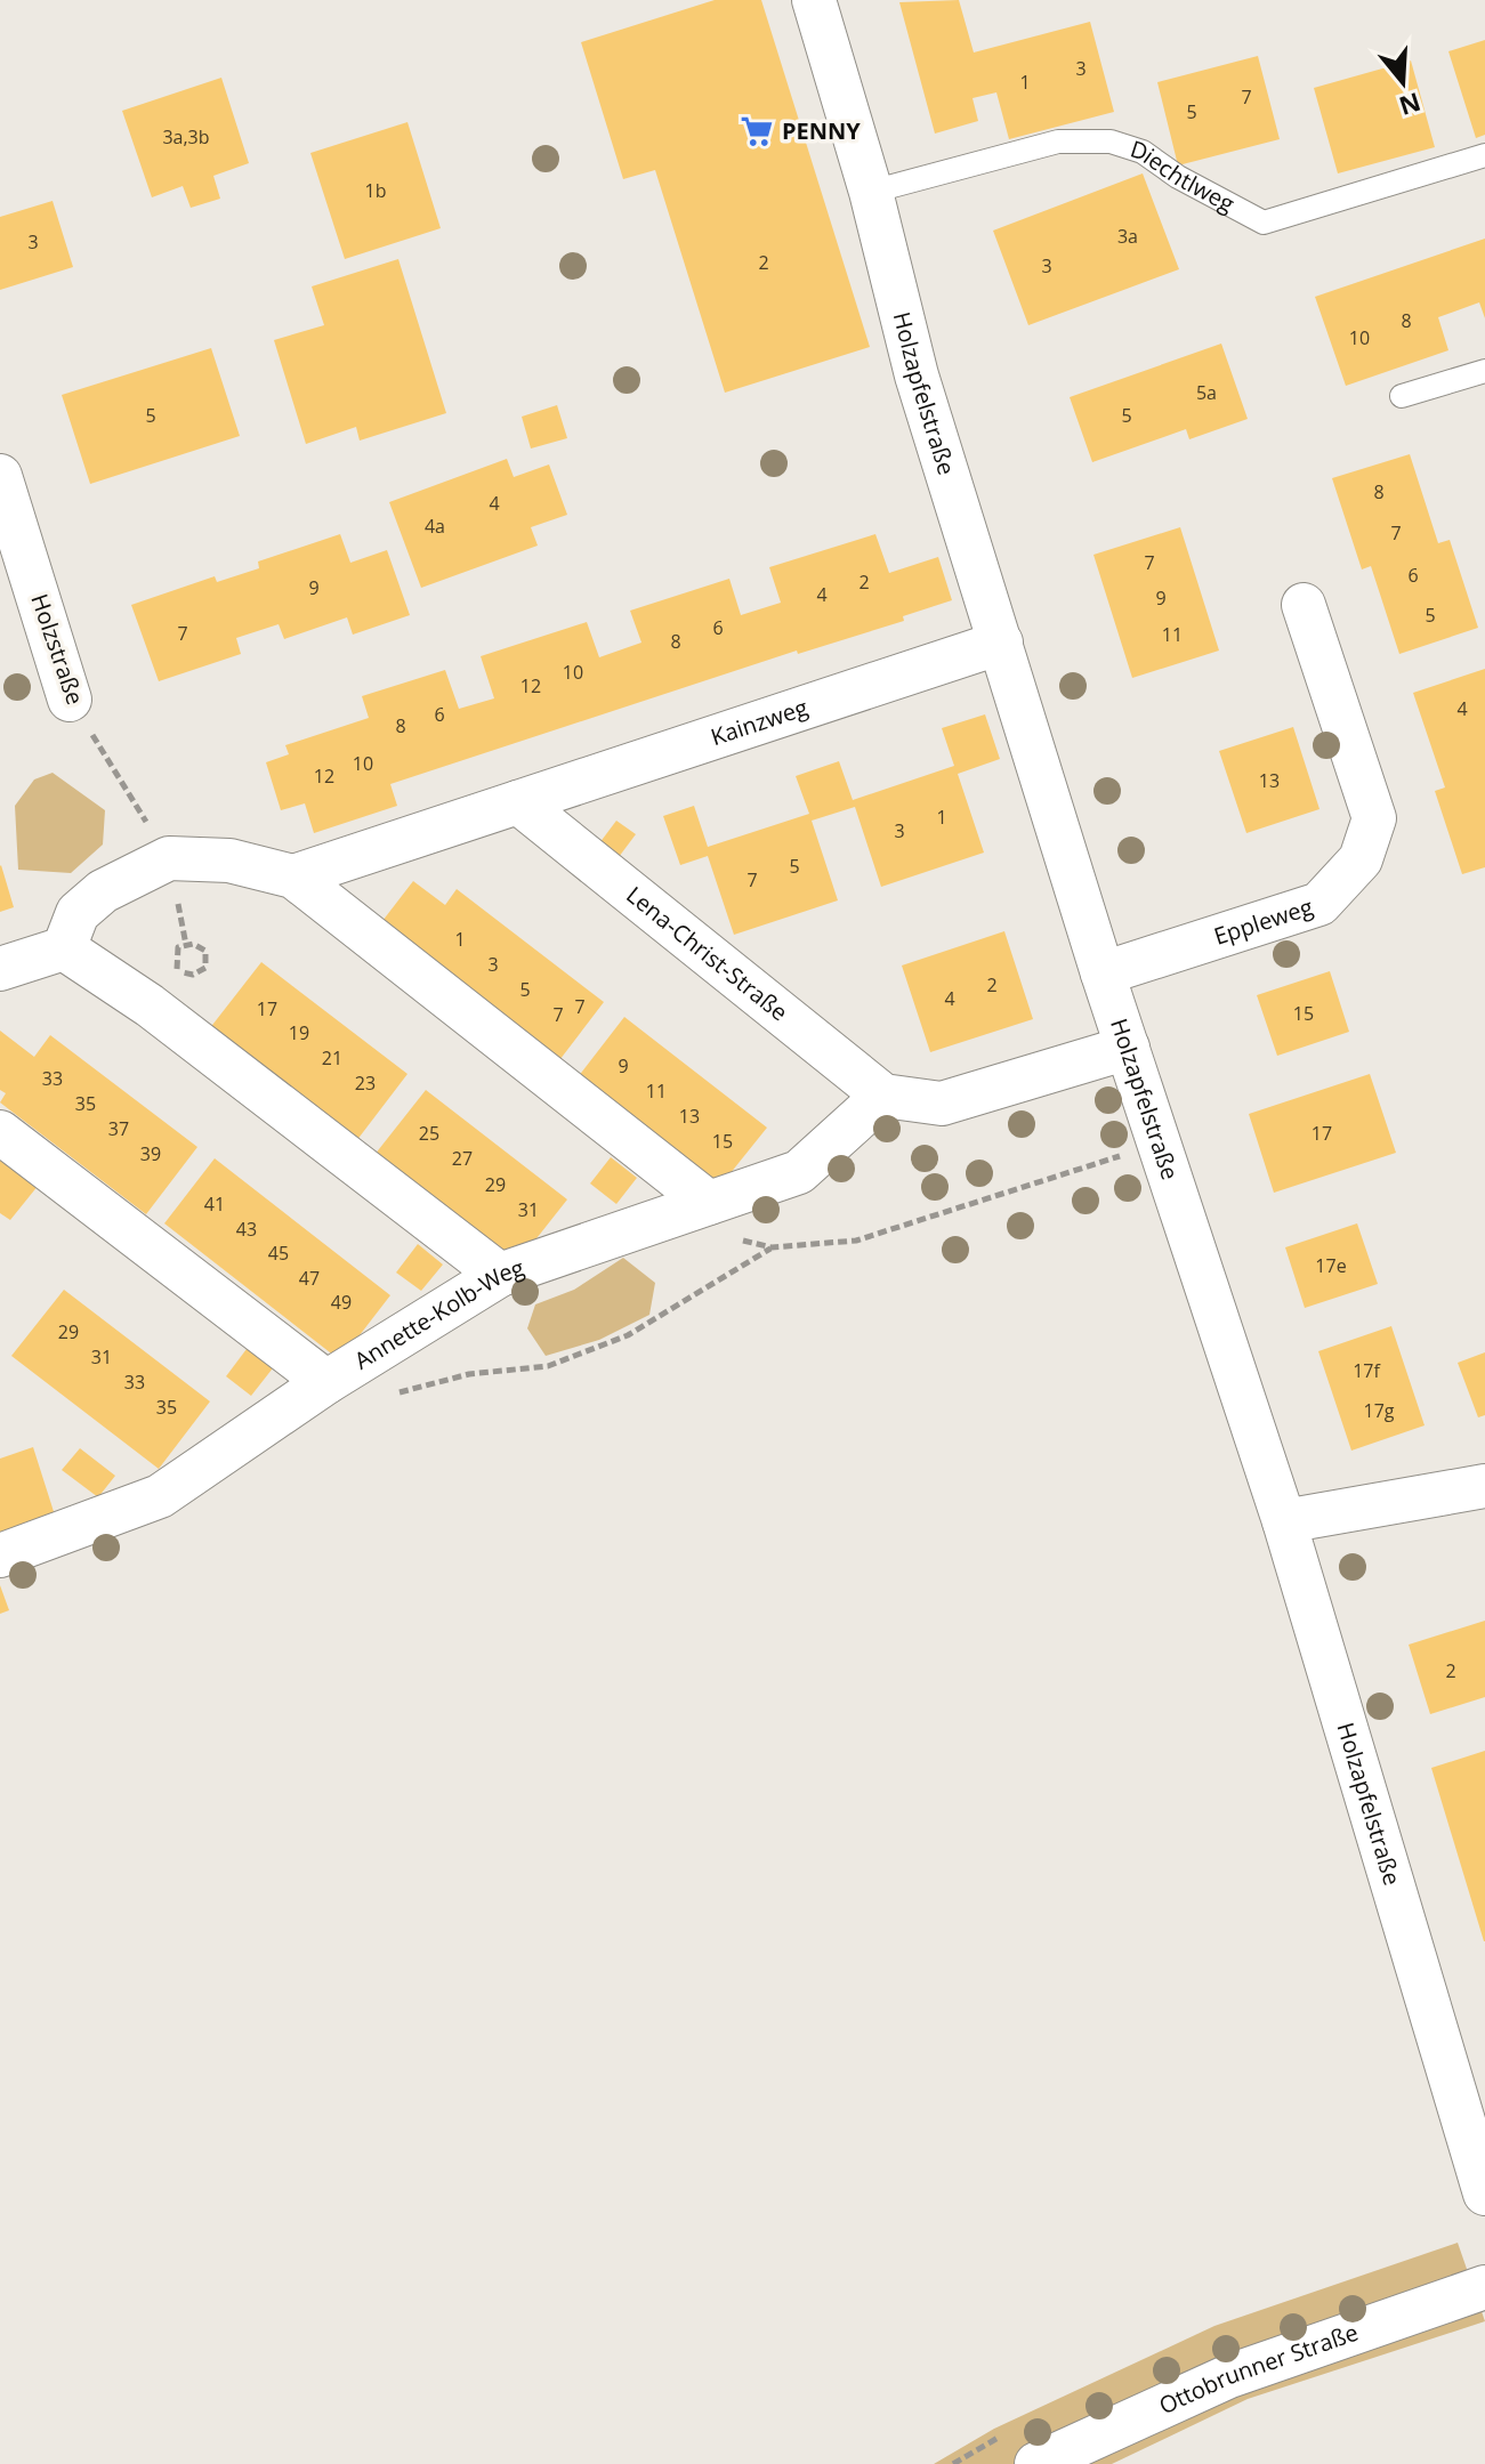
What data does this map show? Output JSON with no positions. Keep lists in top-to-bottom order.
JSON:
{
  "streets": {
    "street": [
      "Holzapfelstraße",
      "Holzstraße",
      "Kainzweg",
      "Eppleweg",
      "Lena-Christ-Straße",
      "Annette-Kolb-Weg",
      "Ottobrunner Straße"
    ],
    "lane": ["Diechtlweg"]
  },
  "crossings": [
    ["Diechtlweg", "Holzapfelstraße"],
    ["Holzapfelstraße", "Kainzweg"],
    ["Holzapfelstraße", "Eppleweg"],
    ["Kainzweg", "Lena-Christ-Straße"],
    ["Lena-Christ-Straße", "Annette-Kolb-Weg"]
  ],
  "places": {
    "supermarket": ["PENNY"]
  },
  "house_numbers": [
    "3",
    "1",
    "7",
    "5",
    "3a,3b",
    "1b",
    "3a",
    "3",
    "2",
    "3",
    "8",
    "10",
    "5a",
    "5",
    "5",
    "8",
    "4",
    "4a",
    "7",
    "7",
    "6",
    "2",
    "9",
    "4",
    "9",
    "5",
    "6",
    "7",
    "11",
    "8",
    "10",
    "12",
    "4",
    "6",
    "8",
    "10",
    "12",
    "13",
    "1",
    "3",
    "5",
    "7",
    "1",
    "3",
    "2",
    "5",
    "4",
    "7",
    "17",
    "15",
    "7",
    "19",
    "21",
    "9",
    "33",
    "23",
    "11",
    "35",
    "13",
    "37",
    "25",
    "17",
    "15",
    "39",
    "27",
    "29",
    "41",
    "31",
    "43",
    "45",
    "17e",
    "47",
    "49",
    "29",
    "31",
    "17f",
    "33",
    "35",
    "17g",
    "2"
  ],
  "north": "bottom"
}
